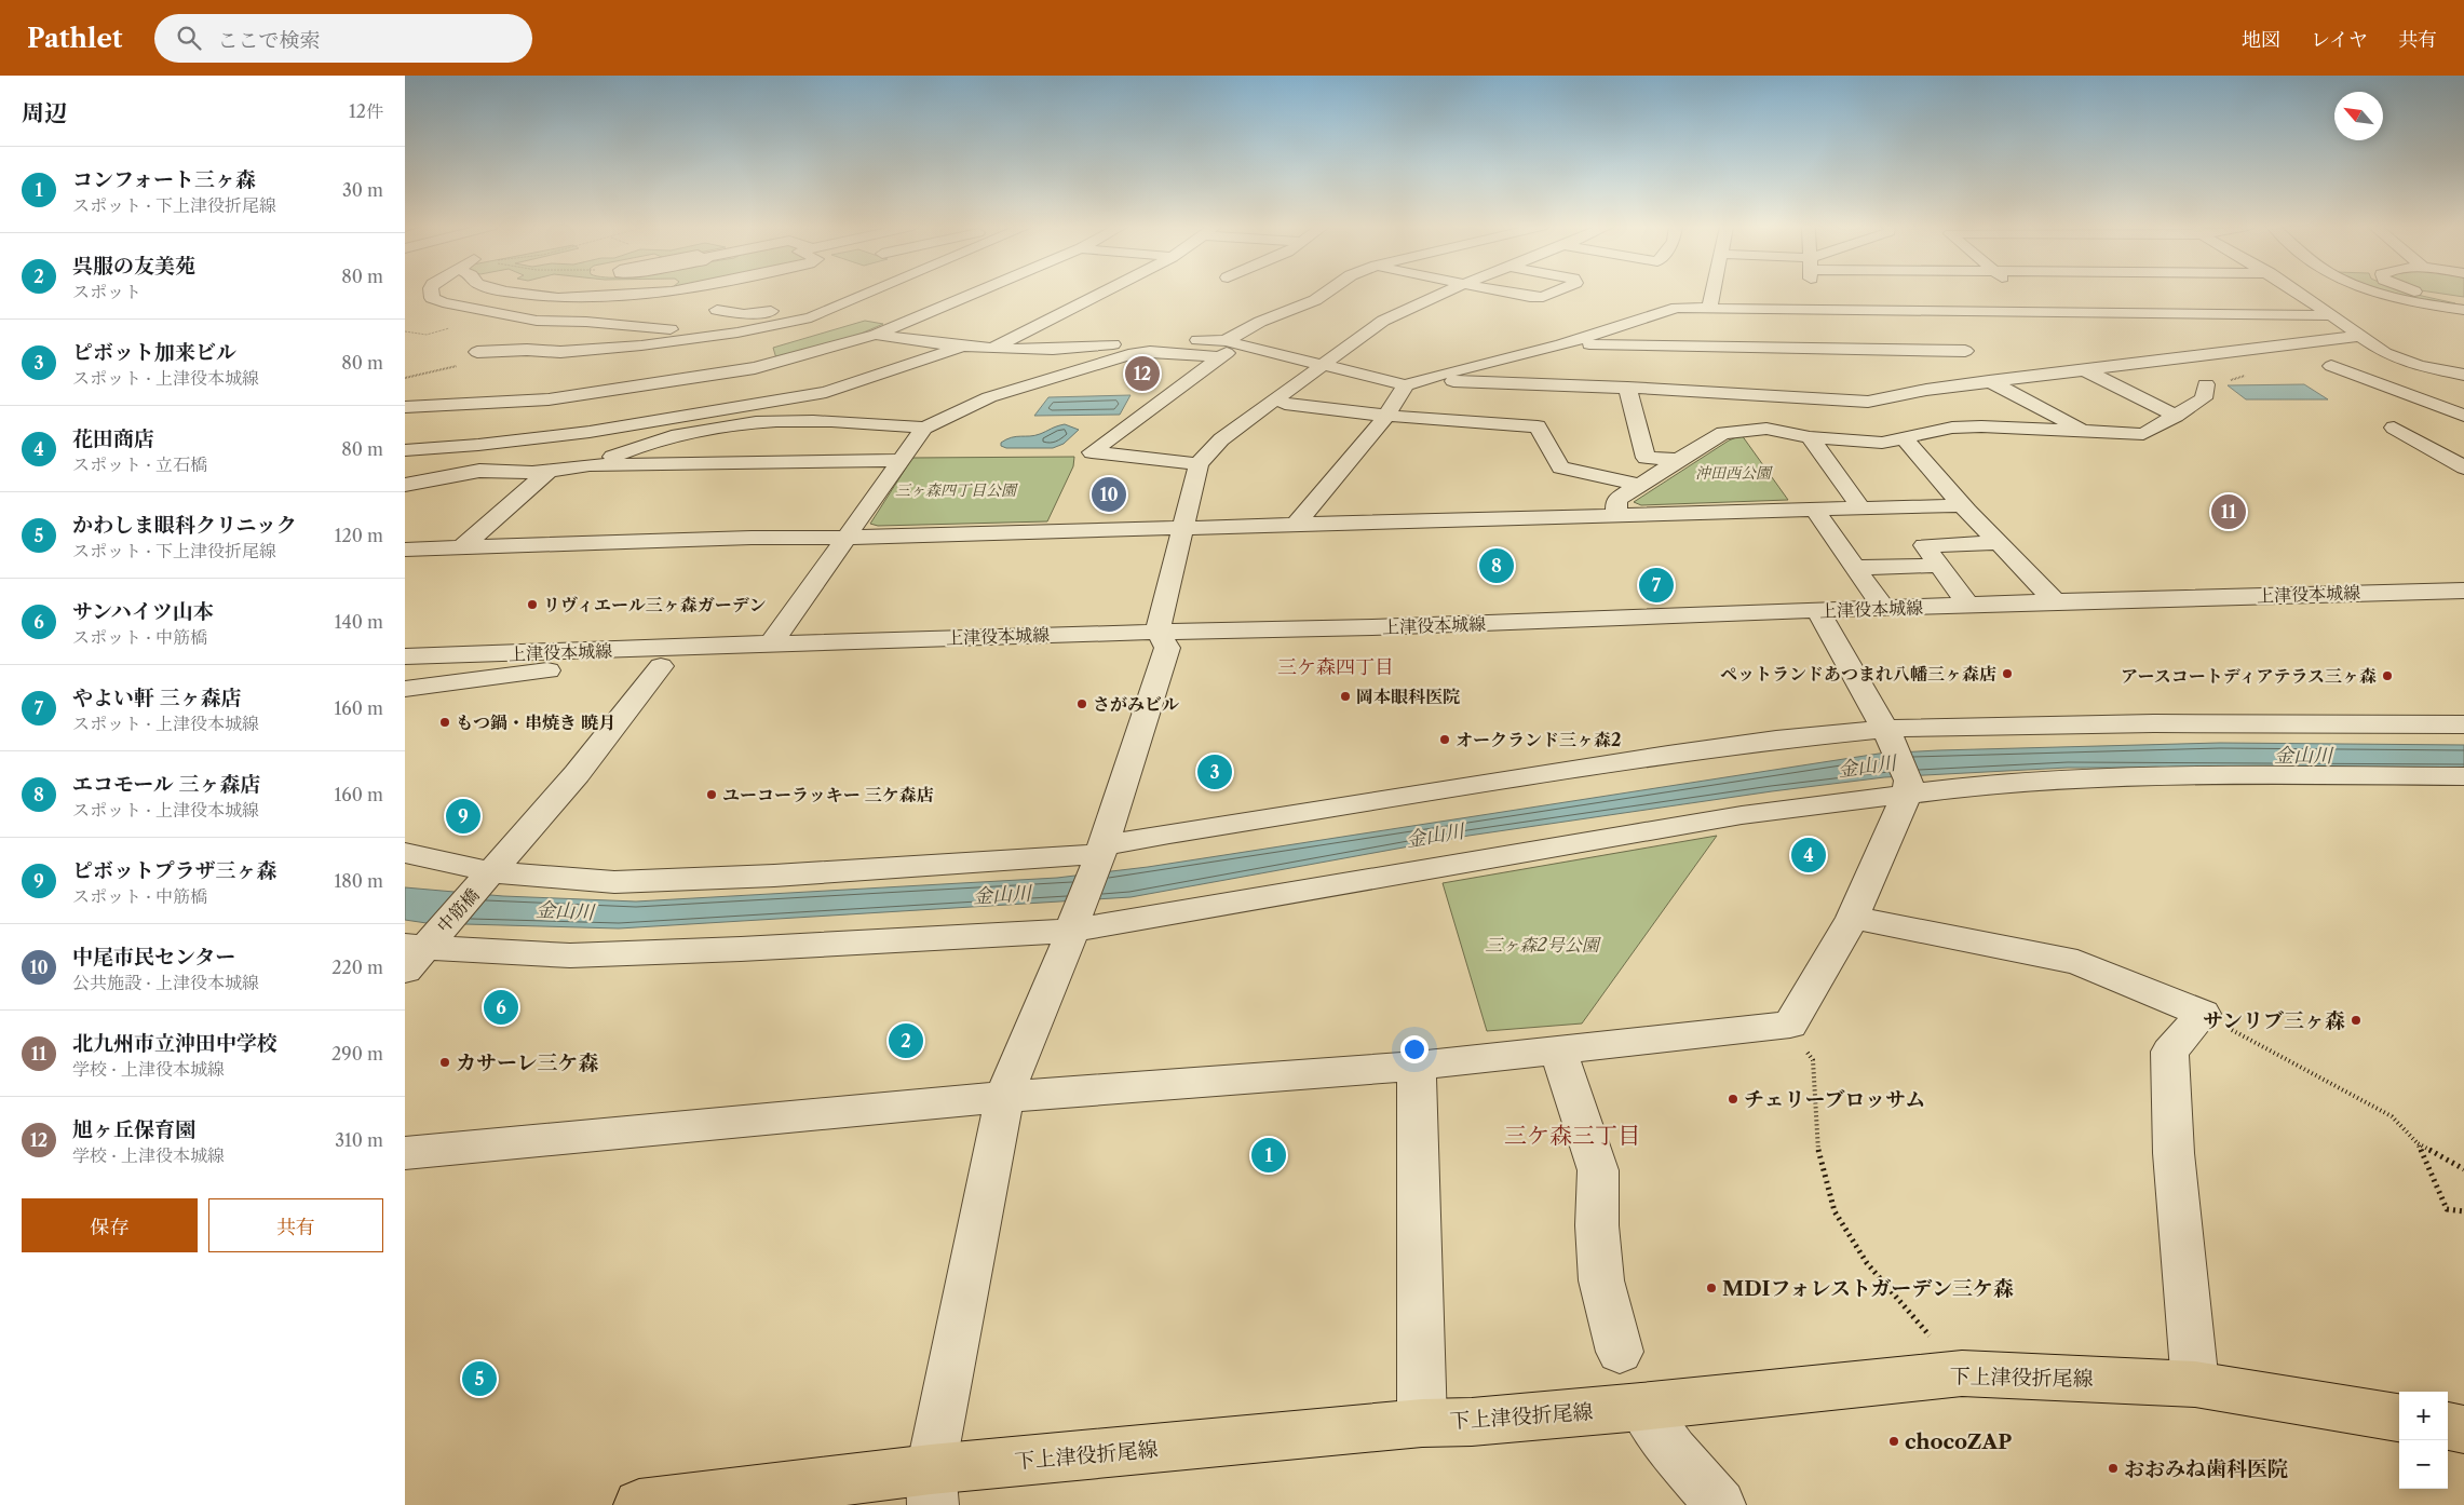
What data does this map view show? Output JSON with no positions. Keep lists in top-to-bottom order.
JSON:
{
  "streets": {
    "main road": ["下上津役折尾線"],
    "street": ["上津役本城線", "中筋橋"]
  },
  "crossings": [
    ["上津役本城線", "中筋橋"]
  ],
  "districts": ["三ケ森四丁目", "三ケ森三丁目"],
  "water": ["金山川"],
  "parks": ["沖田西公園", "三ヶ森四丁目公園", "三ヶ森2号公園"],
  "places": [
    "リヴィエール三ヶ森ガーデン",
    "ペットランドあつまれ八幡三ヶ森店",
    "アースコートディアテラス三ヶ森",
    "岡本眼科医院",
    "さがみビル",
    "もつ鍋・串焼き 暁月",
    "オークランド三ヶ森2",
    "ユーコーラッキー 三ケ森店",
    "サンリブ三ヶ森",
    "カサーレ三ケ森",
    "チェリーブロッサム",
    "MDIフォレストガーデン三ケ森",
    "chocoZAP",
    "おおみね歯科医院"
  ],
  "north": "top left",
  "page": {
    "header": "Pathlet",
    "search": "ここで検索",
    "nav": ["地図", "レイヤ", "共有"],
    "heading": ["周辺", "12件"],
    "list": [
      {
        "mark": "1",
        "name": "コンフォート三ヶ森",
        "note": "スポット · 下上津役折尾線",
        "value": "30 m"
      },
      {
        "mark": "2",
        "name": "呉服の友美苑",
        "note": "スポット",
        "value": "80 m"
      },
      {
        "mark": "3",
        "name": "ピボット加来ビル",
        "note": "スポット · 上津役本城線",
        "value": "80 m"
      },
      {
        "mark": "4",
        "name": "花田商店",
        "note": "スポット · 立石橋",
        "value": "80 m"
      },
      {
        "mark": "5",
        "name": "かわしま眼科クリニック",
        "note": "スポット · 下上津役折尾線",
        "value": "120 m"
      },
      {
        "mark": "6",
        "name": "サンハイツ山本",
        "note": "スポット · 中筋橋",
        "value": "140 m"
      },
      {
        "mark": "7",
        "name": "やよい軒 三ヶ森店",
        "note": "スポット · 上津役本城線",
        "value": "160 m"
      },
      {
        "mark": "8",
        "name": "エコモール 三ヶ森店",
        "note": "スポット · 上津役本城線",
        "value": "160 m"
      },
      {
        "mark": "9",
        "name": "ピボットプラザ三ヶ森",
        "note": "スポット · 中筋橋",
        "value": "180 m"
      },
      {
        "mark": "10",
        "name": "中尾市民センター",
        "note": "公共施設 · 上津役本城線",
        "value": "220 m"
      },
      {
        "mark": "11",
        "name": "北九州市立沖田中学校",
        "note": "学校 · 上津役本城線",
        "value": "290 m"
      },
      {
        "mark": "12",
        "name": "旭ヶ丘保育園",
        "note": "学校 · 上津役本城線",
        "value": "310 m"
      }
    ],
    "pins": [
      "12",
      "10",
      "11",
      "8",
      "7",
      "3",
      "9",
      "4",
      "6",
      "2",
      "1",
      "5"
    ],
    "buttons": ["保存", "共有"],
    "map_buttons": ["+", "−"]
  }
}
